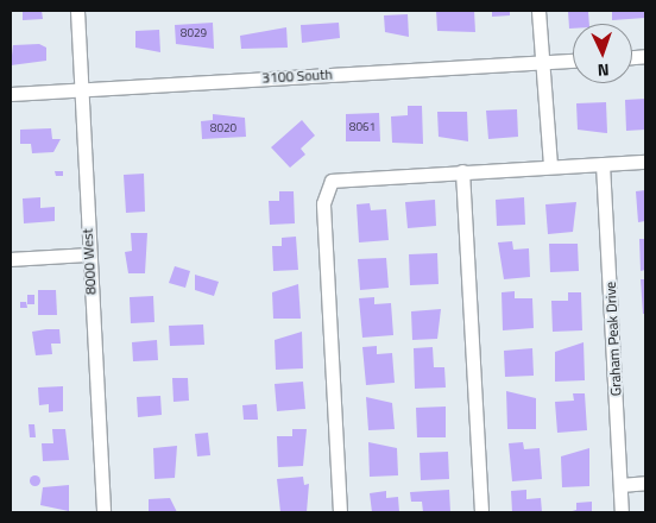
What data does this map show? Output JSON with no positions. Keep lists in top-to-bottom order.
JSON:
{
  "streets": {
    "street": ["3100 South", "8000 West", "Graham Peak Drive"]
  },
  "crossings": [
    ["3100 South", "8000 West"]
  ],
  "house_numbers": ["8029", "8061", "8020"],
  "north": "bottom"
}
